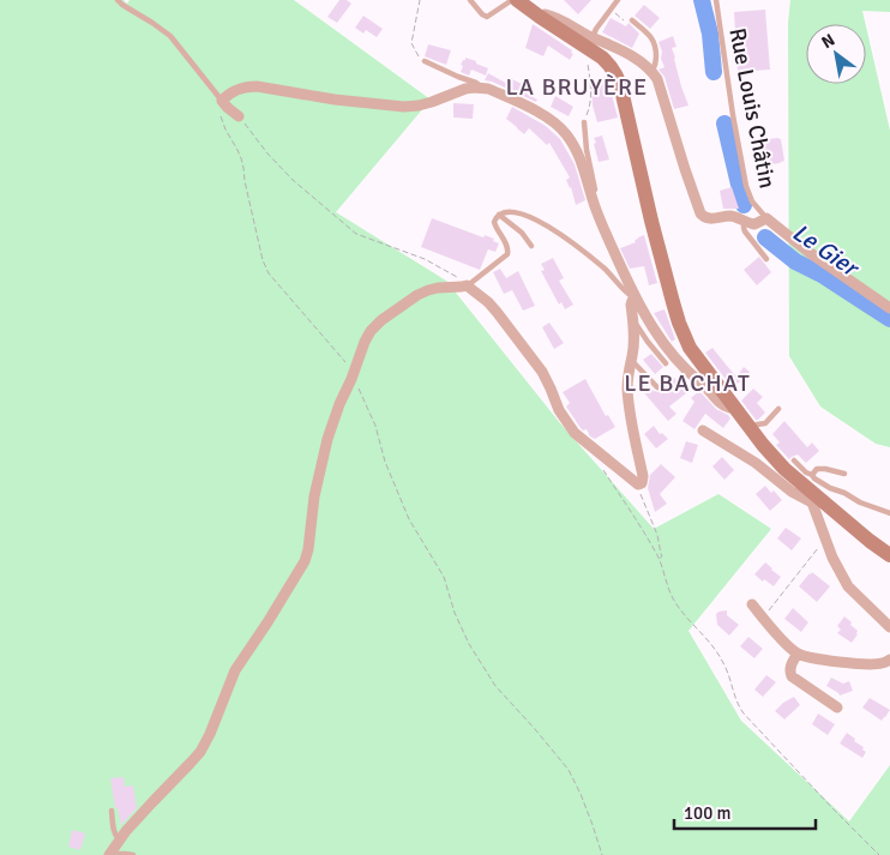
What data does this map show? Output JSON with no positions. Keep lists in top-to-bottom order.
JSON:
{
  "streets": {
    "lane": ["Rue Louis Châtin"]
  },
  "districts": ["LA BRUYÈRE", "LE BACHAT"],
  "water": ["Le Gier"],
  "scale_bar": "100 m",
  "north": "top left"
}
